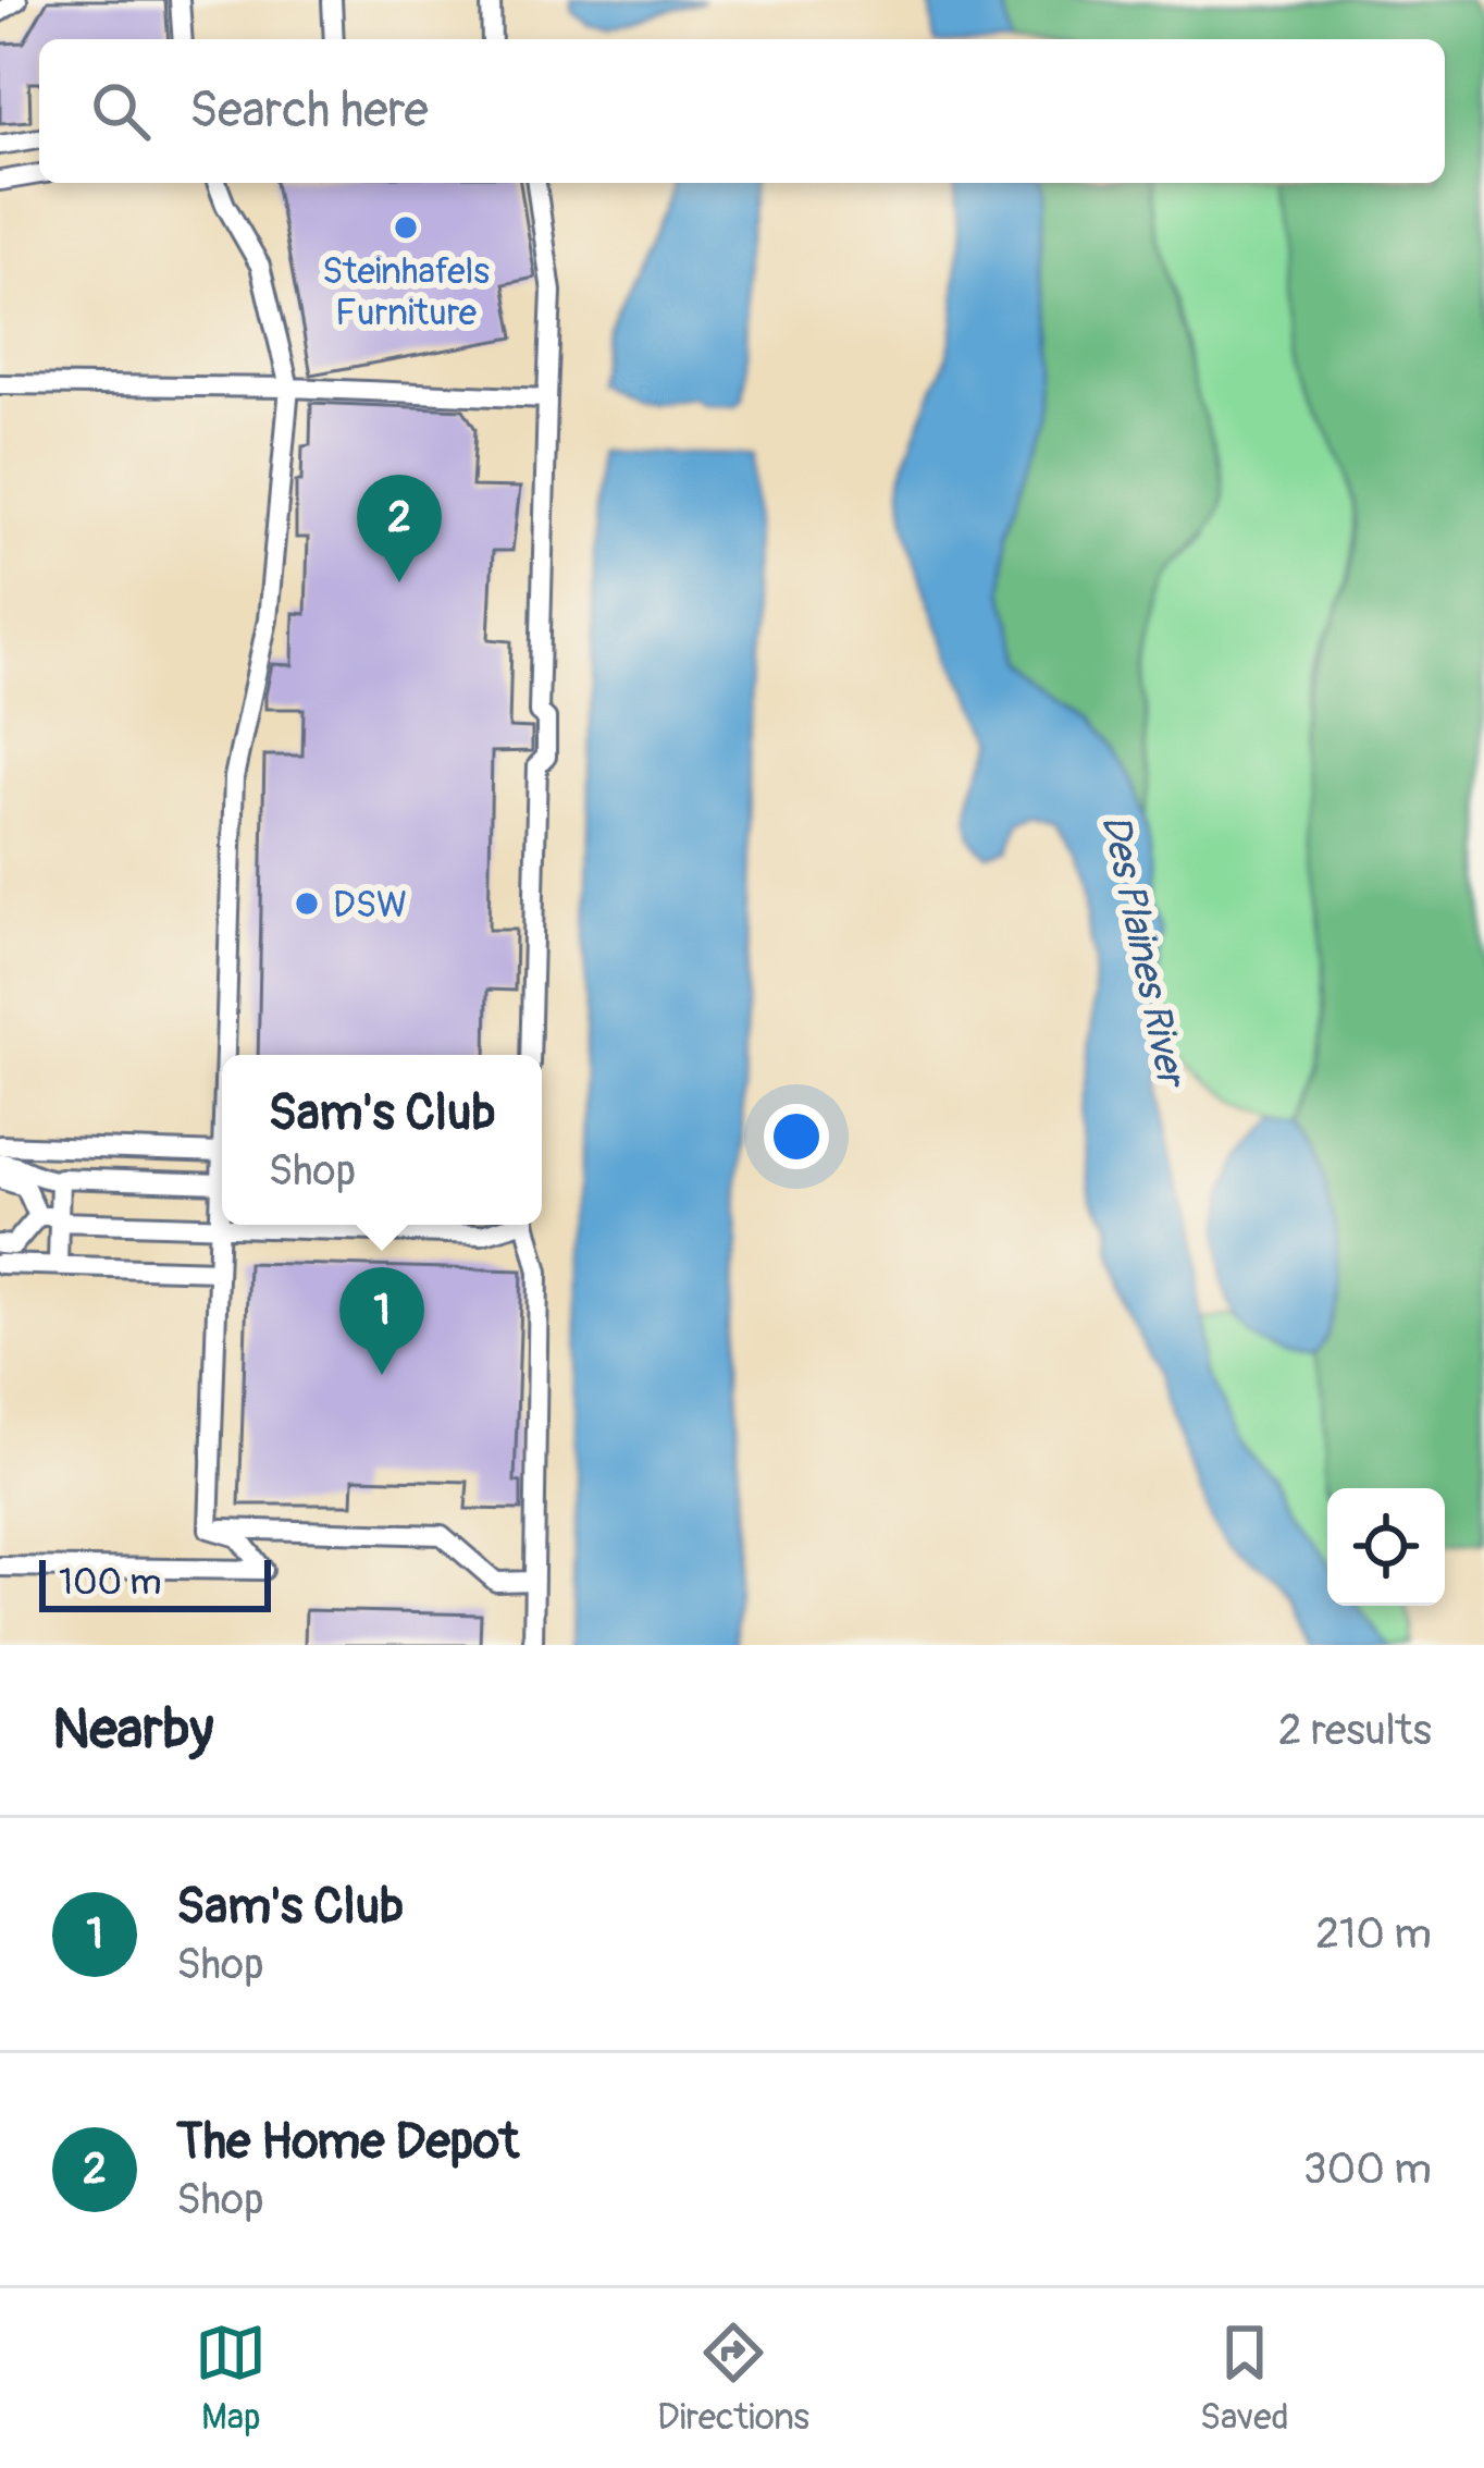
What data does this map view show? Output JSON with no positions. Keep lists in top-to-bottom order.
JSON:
{
  "water": ["Des Plaines River"],
  "places": ["Steinhafels Furniture", "DSW"],
  "scale_bar": "100 m",
  "page": {
    "search": "Search here",
    "pins": ["2", "1"],
    "popup": ["Sam's Club", "Shop"],
    "scale": "100 m",
    "heading": ["Nearby", "2 results"],
    "list": [
      {
        "mark": "1",
        "name": "Sam's Club",
        "note": "Shop",
        "value": "210 m"
      },
      {
        "mark": "2",
        "name": "The Home Depot",
        "note": "Shop",
        "value": "300 m"
      }
    ],
    "nav": ["Map", "Directions", "Saved"]
  }
}
